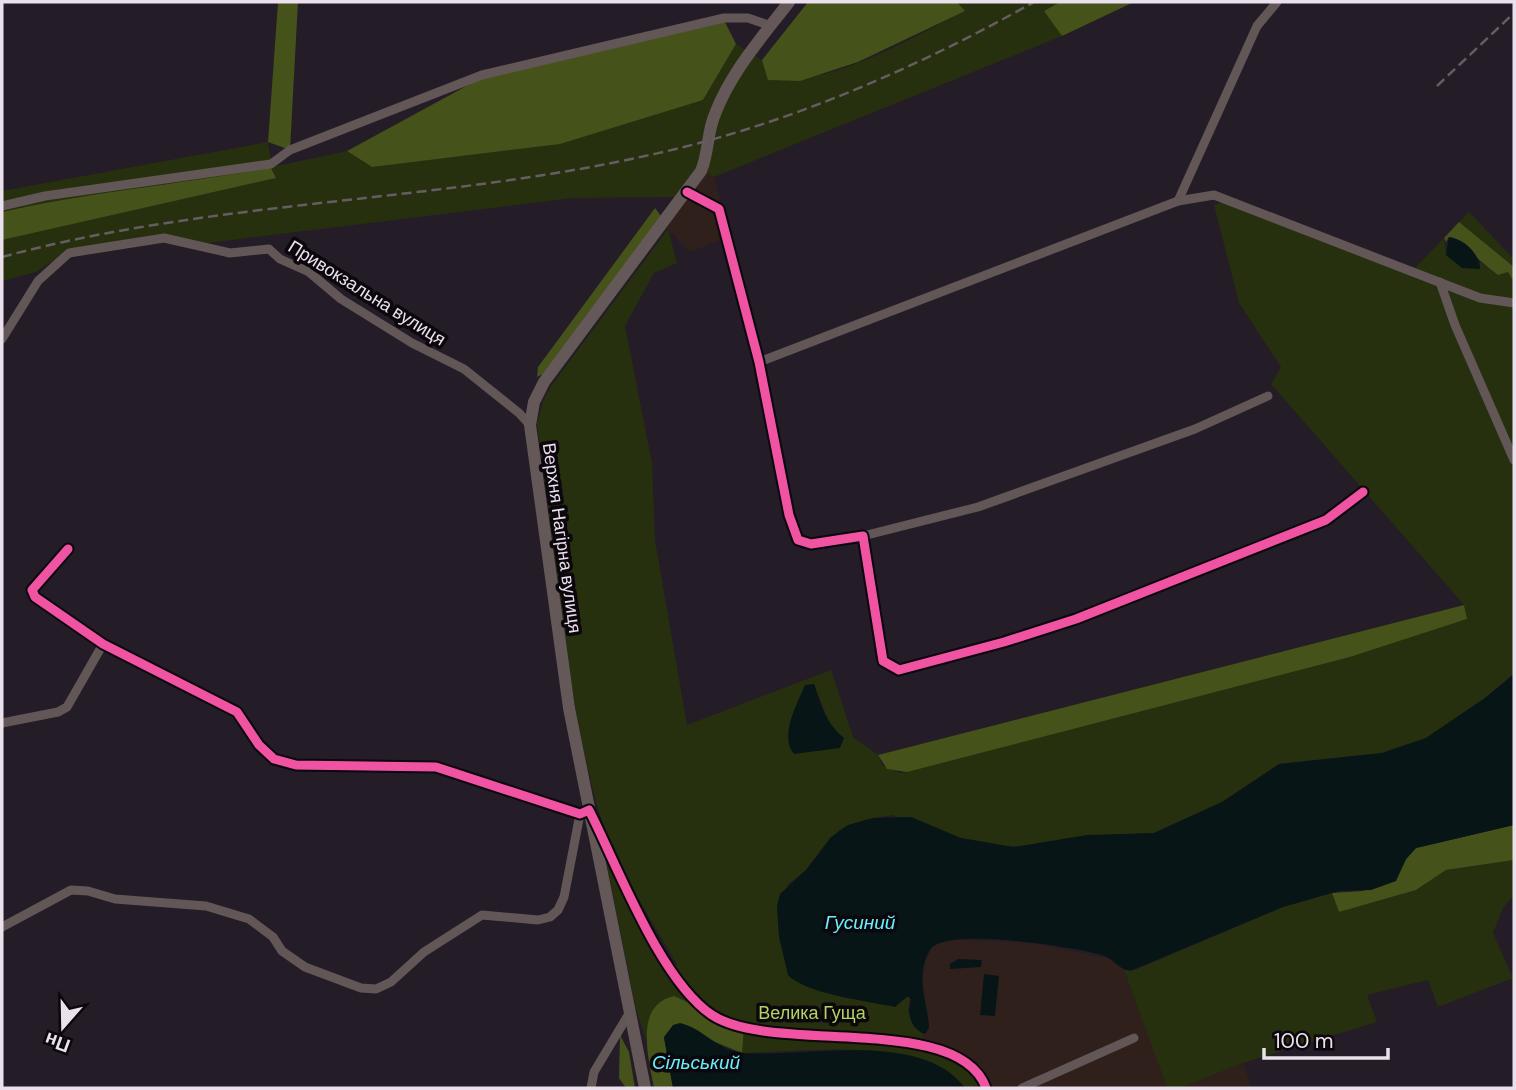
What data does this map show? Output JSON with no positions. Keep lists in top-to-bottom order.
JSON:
{
  "streets": {
    "main road": ["Верхня Нагірна вулиця"],
    "street": ["Привокзальна вулиця"]
  },
  "crossings": [
    ["Привокзальна вулиця", "Верхня Нагірна вулиця"]
  ],
  "water": ["Гусиний", "Сільський"],
  "parks": ["Велика Гуща"],
  "scale_bar": "100 m",
  "north": "bottom"
}
